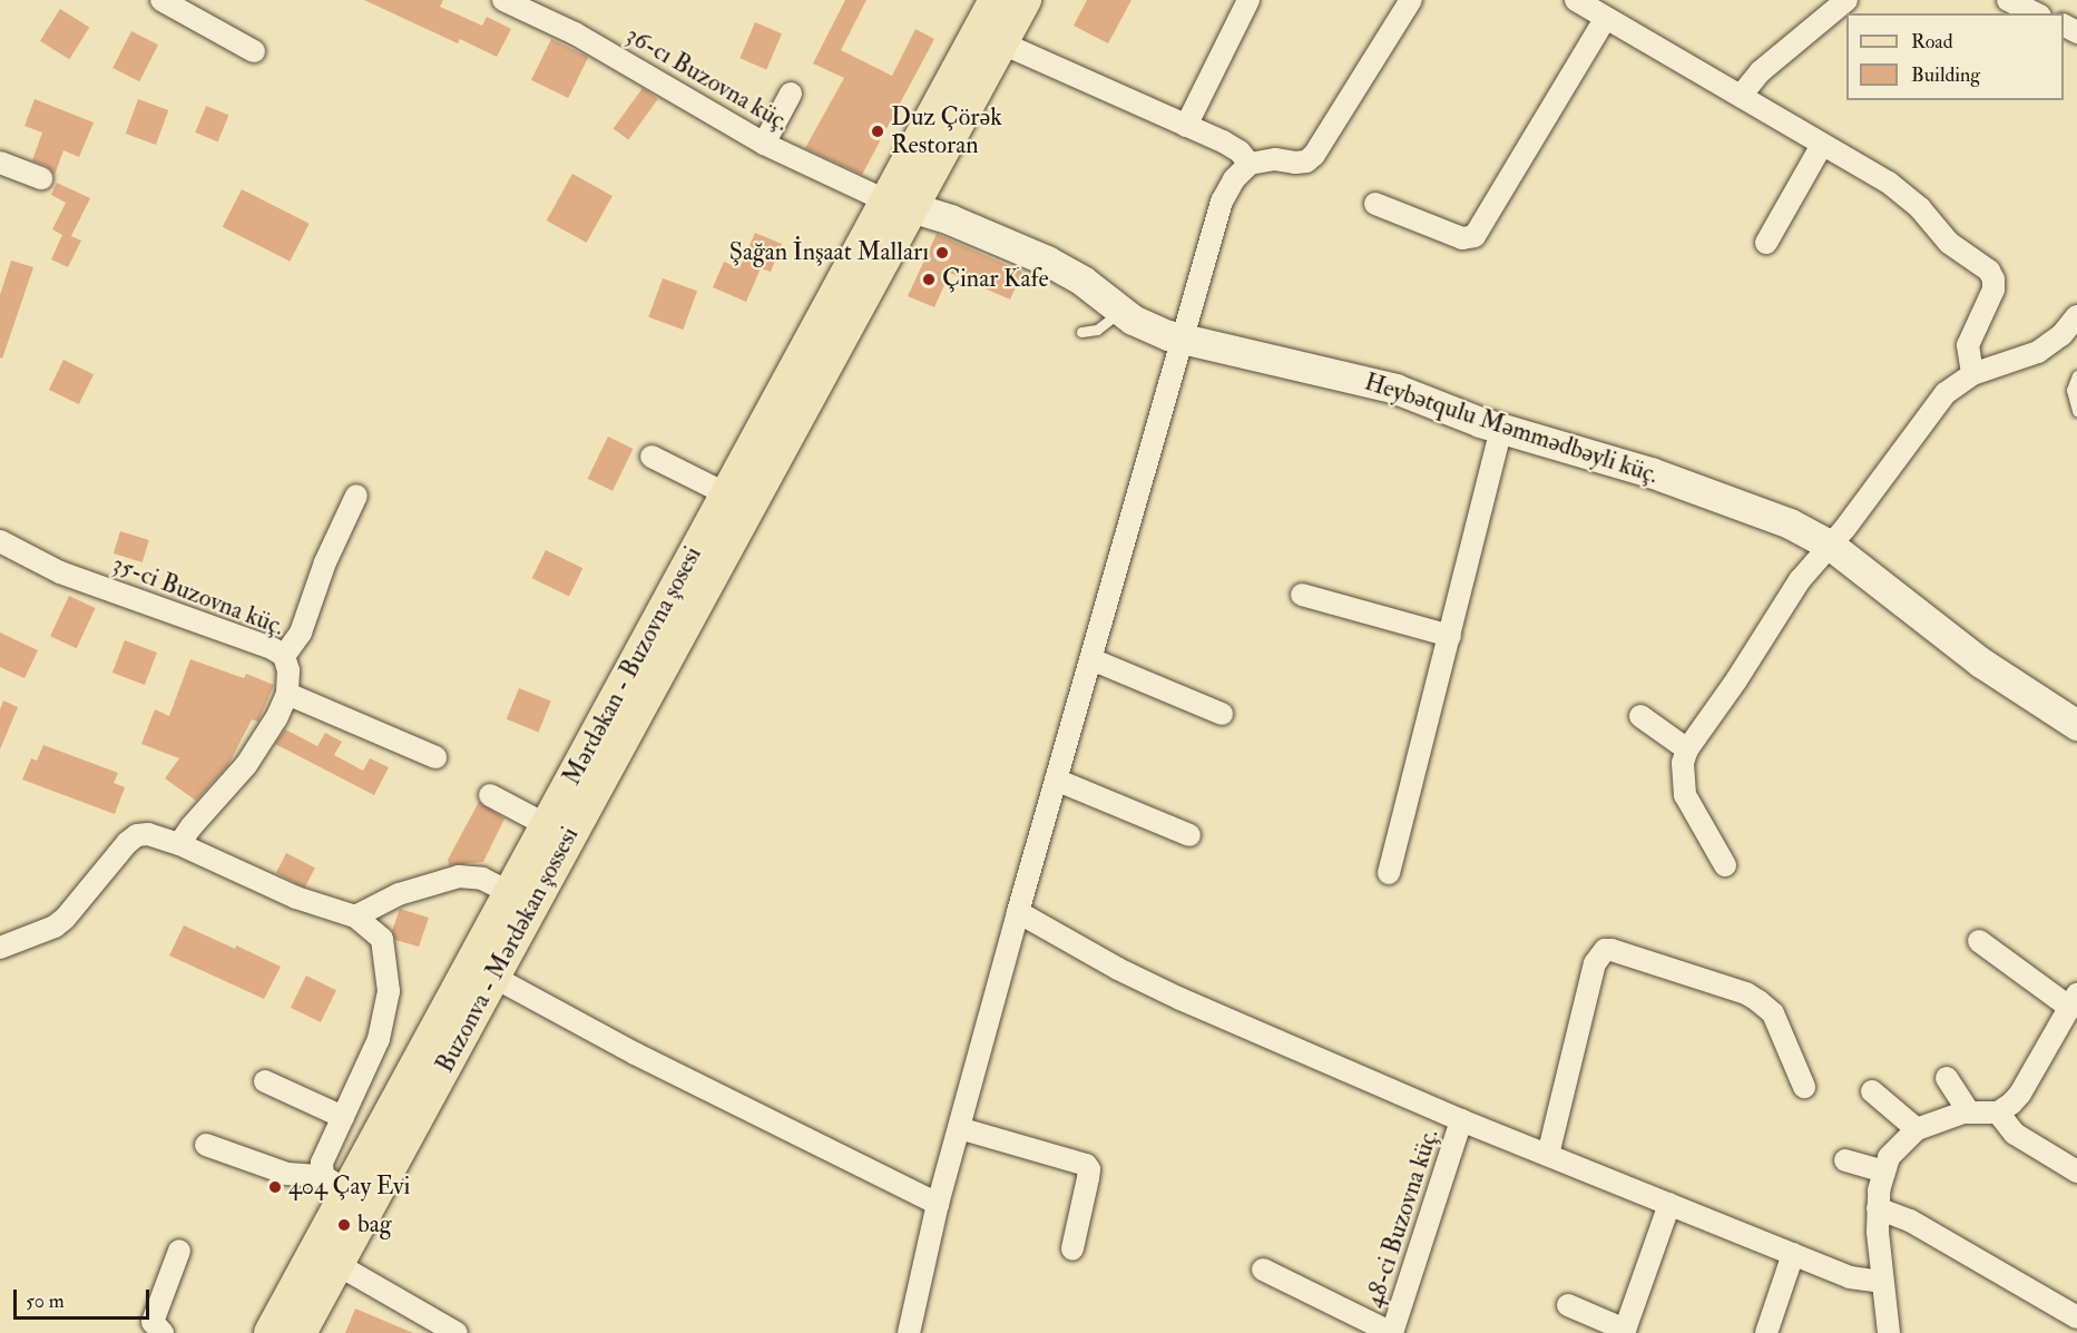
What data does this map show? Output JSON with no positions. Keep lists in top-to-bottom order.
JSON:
{
  "streets": {
    "main road": ["Mərdəkan - Buzovna şosesi", "Buzonva - Mərdəkan şossesi"],
    "street": [
      "36-cı Buzovna küç.",
      "Heybətqulu Məmmədbəyli küç.",
      "35-ci Buzovna küç.",
      "48-ci Buzovna küç."
    ]
  },
  "crossings": [
    ["36-cı Buzovna küç.", "Heybətqulu Məmmədbəyli küç."],
    ["36-cı Buzovna küç.", "Mərdəkan - Buzovna şosesi"],
    ["36-cı Buzovna küç.", "Buzonva - Mərdəkan şossesi"],
    ["Heybətqulu Məmmədbəyli küç.", "Mərdəkan - Buzovna şosesi"],
    ["Heybətqulu Məmmədbəyli küç.", "Buzonva - Mərdəkan şossesi"],
    ["Mərdəkan - Buzovna şosesi", "Buzonva - Mərdəkan şossesi"]
  ],
  "places": [
    "Duz Çörək Restoran",
    "Şağan İnşaat Malları",
    "Çinar Kafe",
    "404 Çay Evi",
    "bag"
  ],
  "legend": ["Road", "Building"],
  "scale_bar": "50 m"
}
